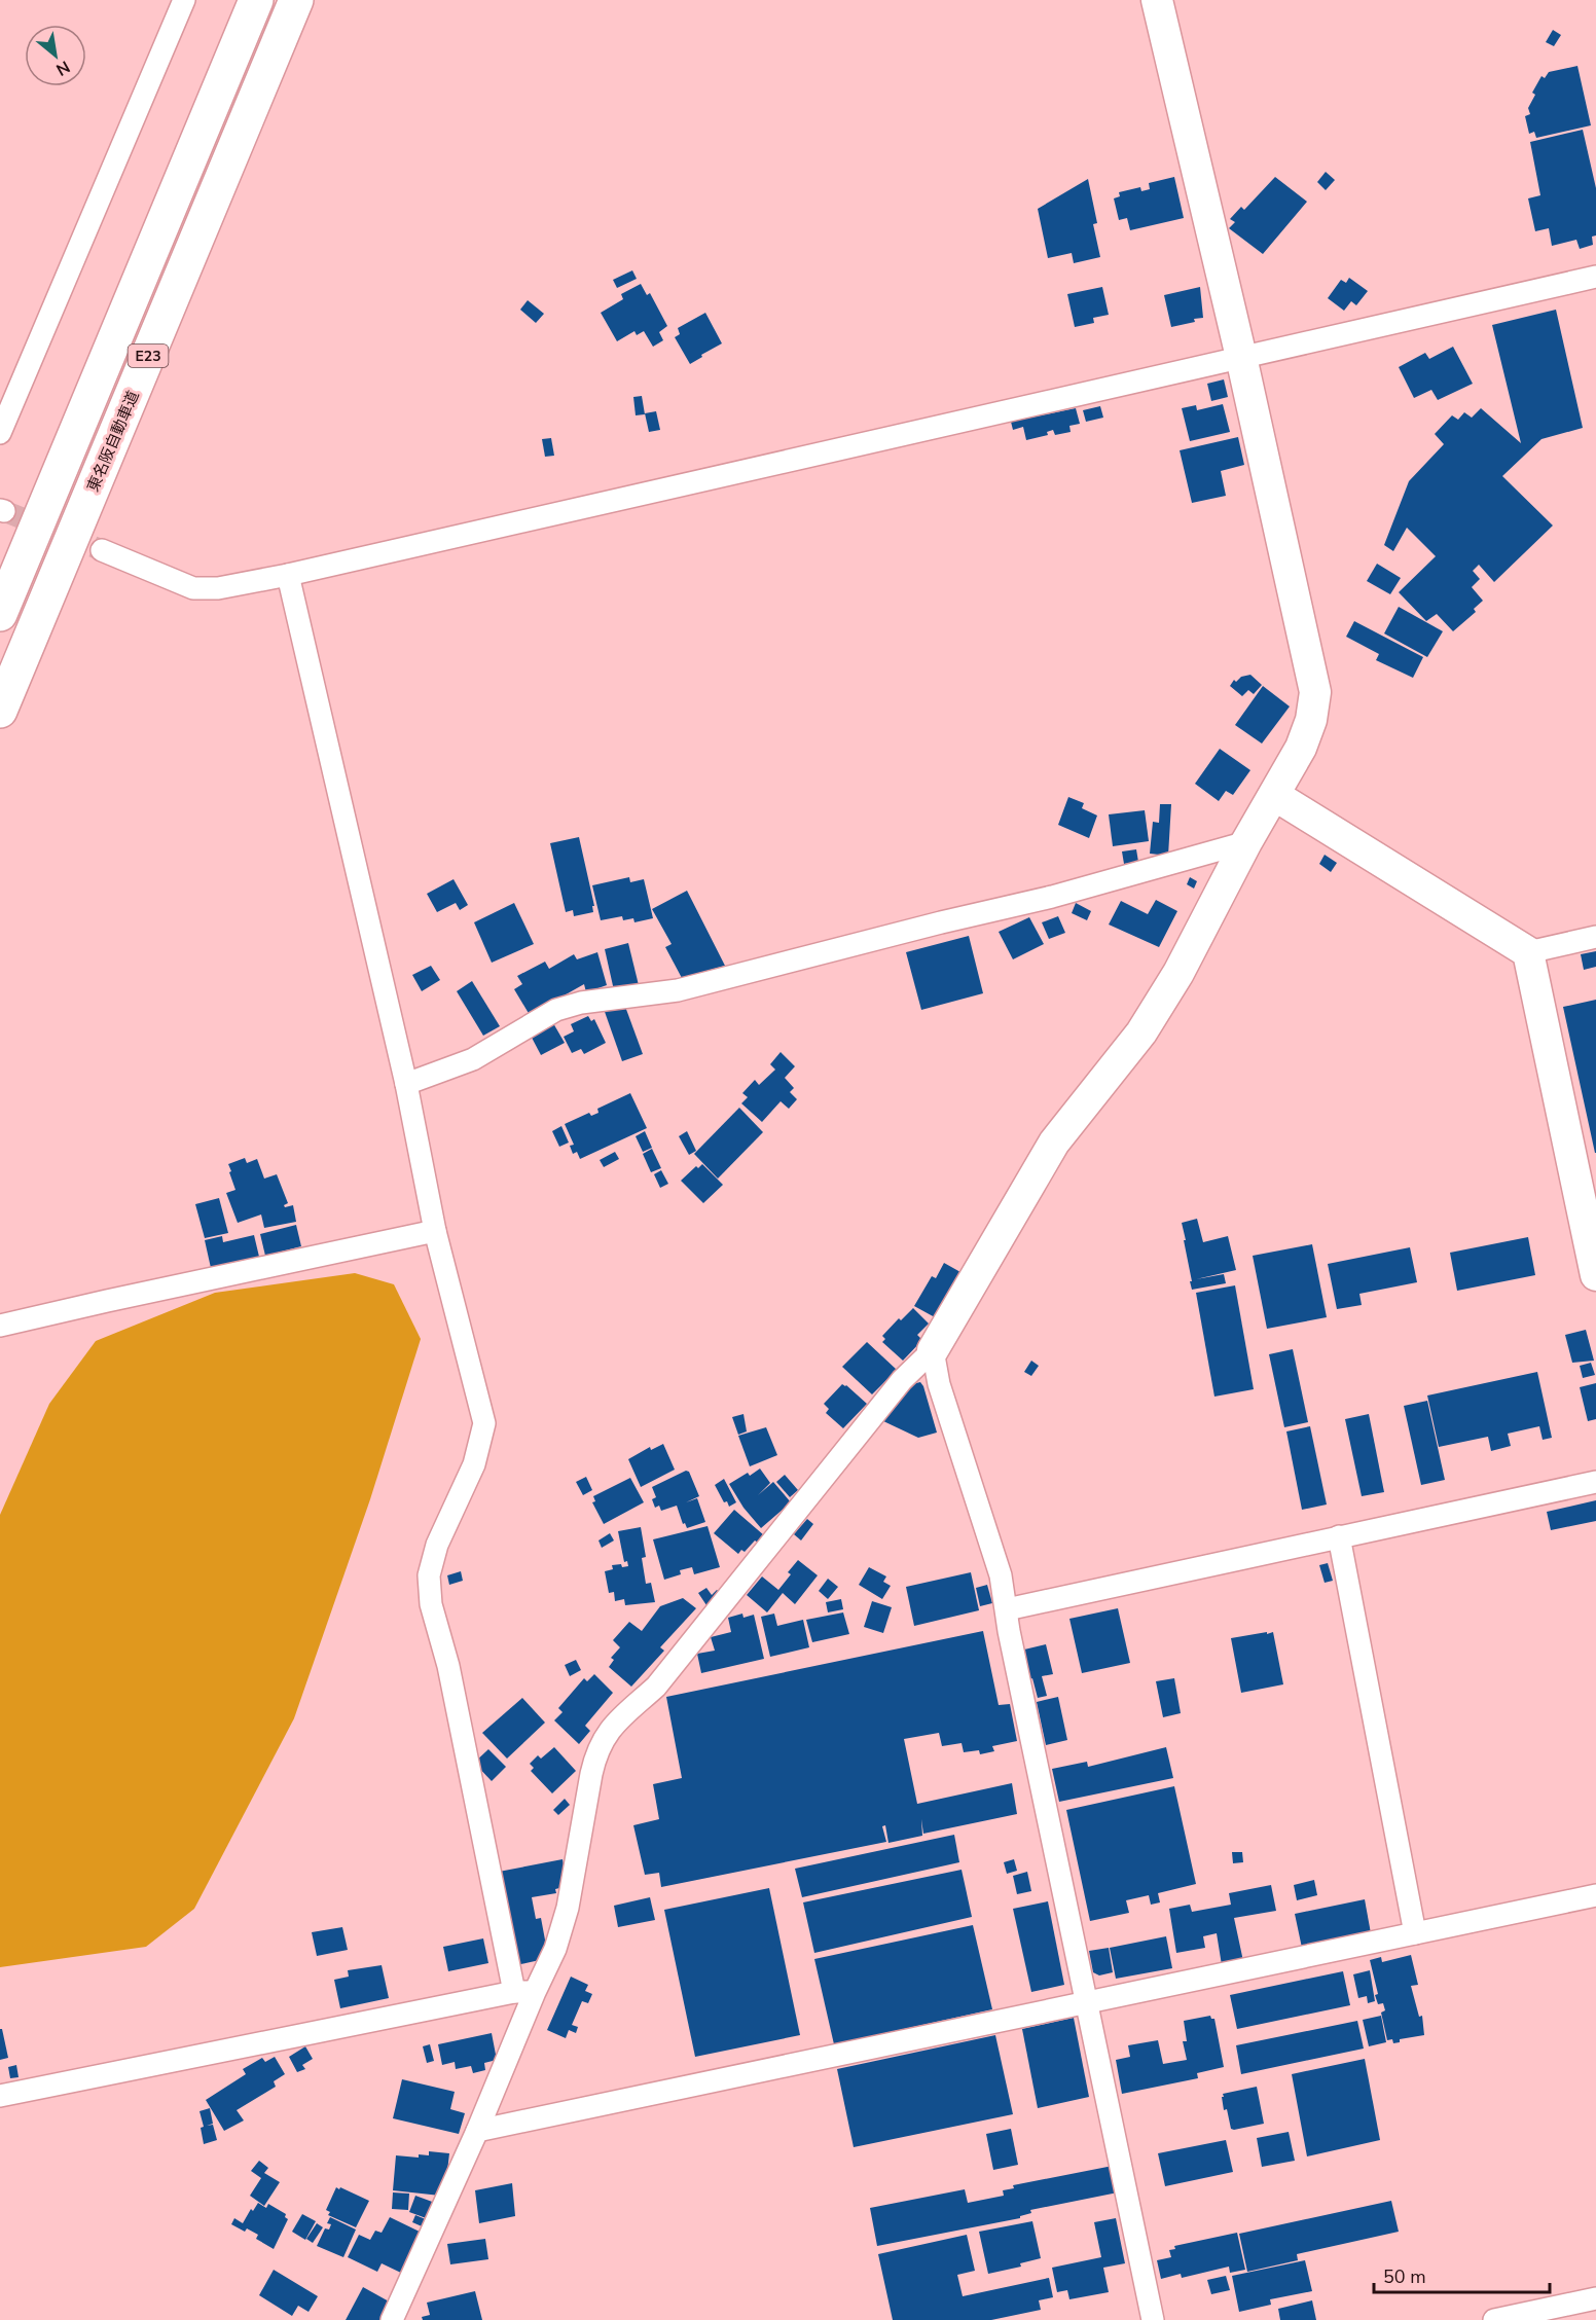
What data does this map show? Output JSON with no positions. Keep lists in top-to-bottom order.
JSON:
{
  "streets": {
    "highway": ["E23", "東名阪自動車道"]
  },
  "scale_bar": "50 m",
  "north": "bottom right"
}
